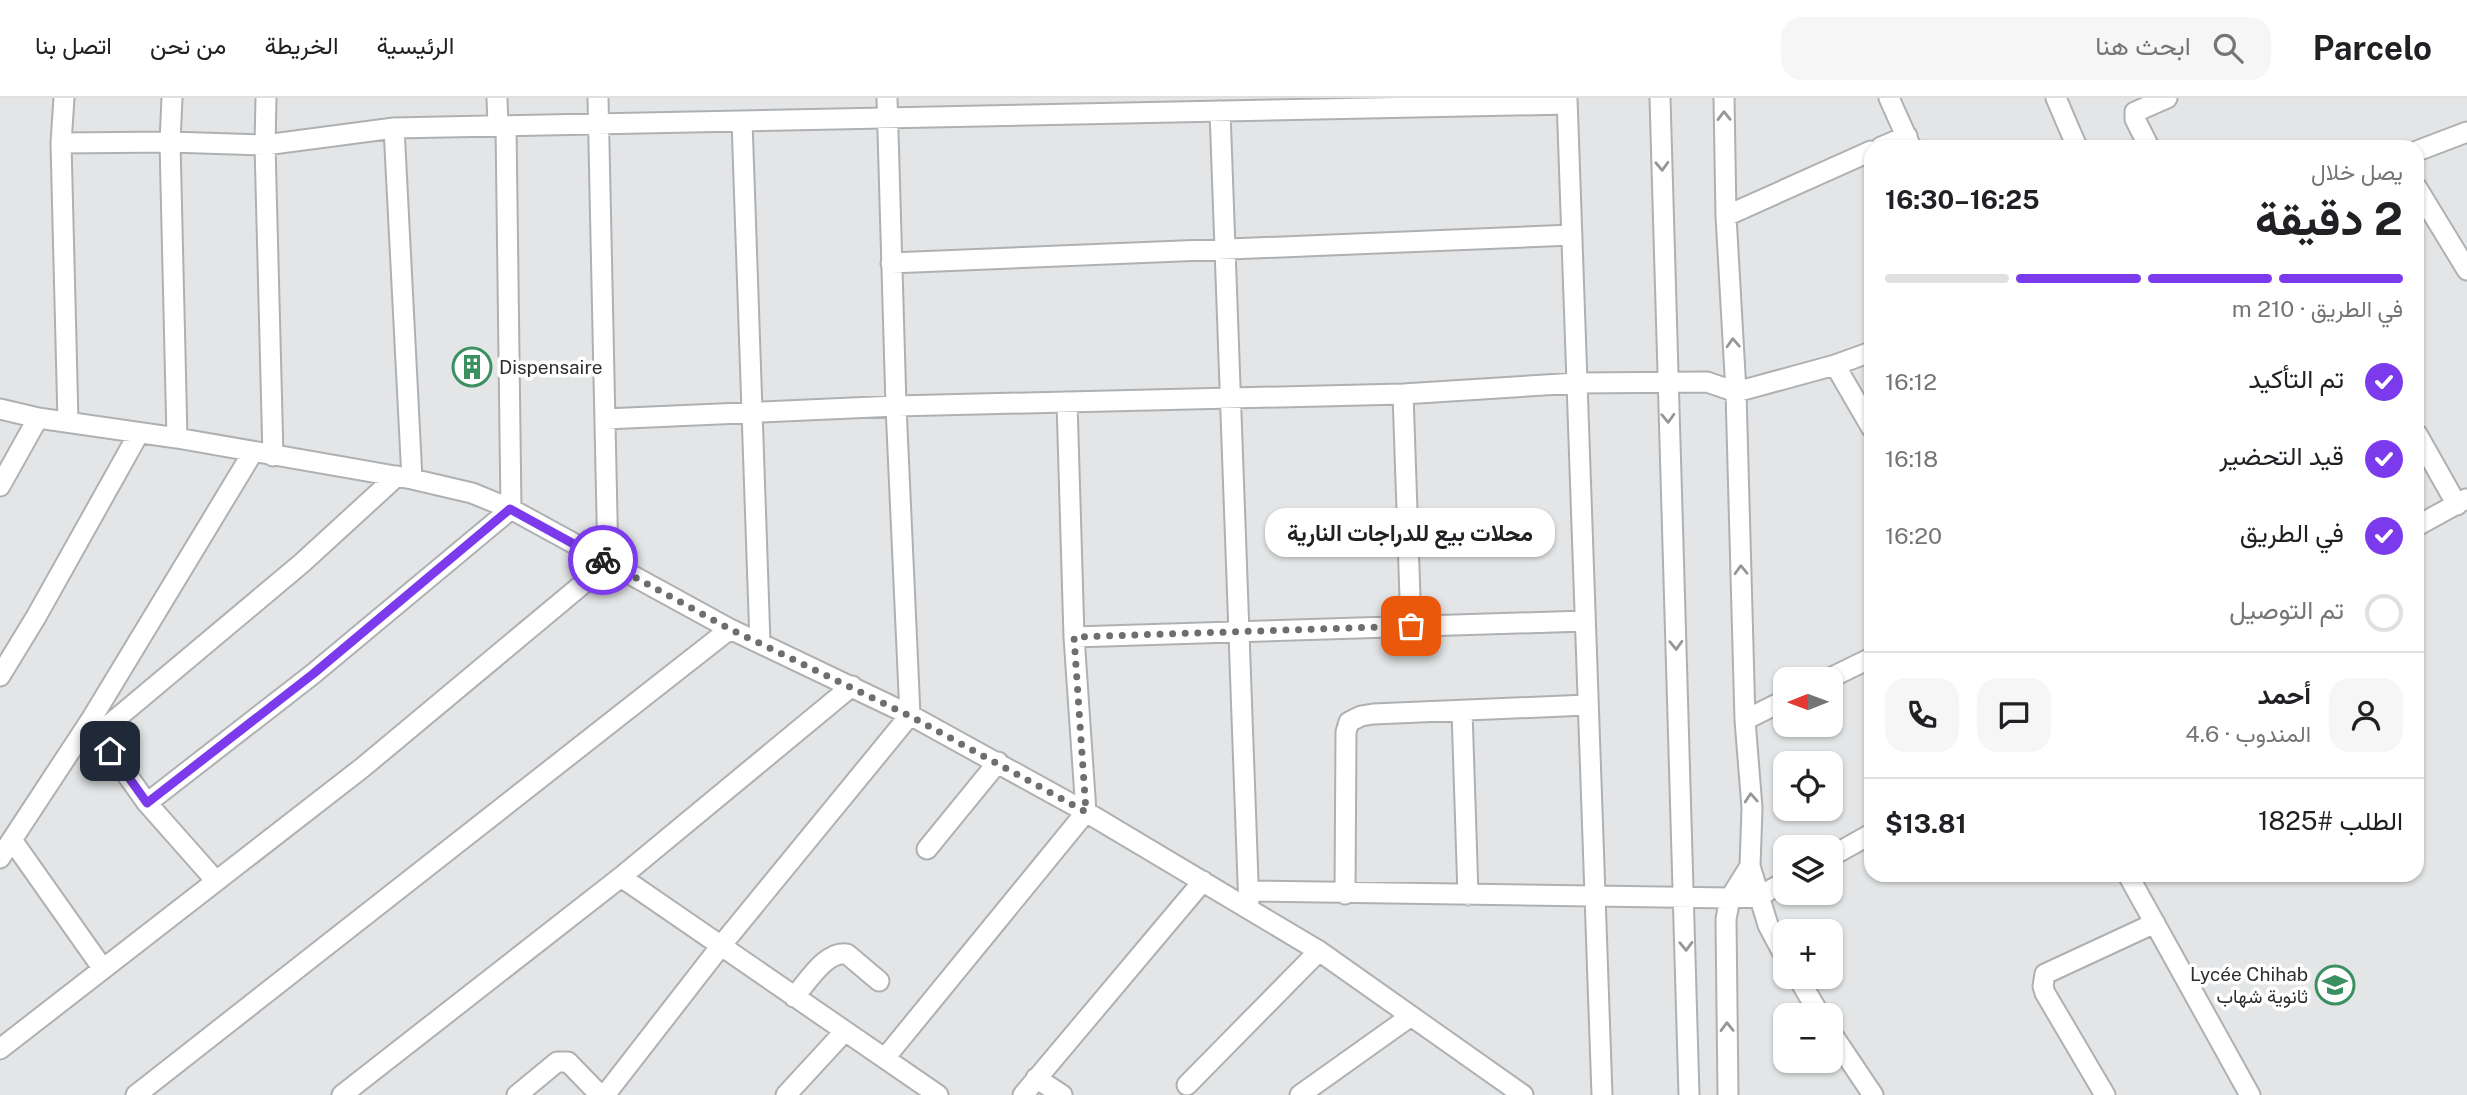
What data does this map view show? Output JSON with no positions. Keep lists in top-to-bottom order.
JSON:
{
  "places": {
    "building": ["Dispensaire"],
    "other": ["محلات بيع للدراجات النارية"],
    "school or university": ["Lycée Chihab ثانوية شهاب"]
  },
  "north": "left",
  "page": {
    "header": "Parcelo",
    "search": "ابحث هنا",
    "nav": [
      "الرئيسية",
      "الخريطة",
      "من نحن",
      "اتصل بنا"
    ],
    "heading": ["2 دقيقة", "يصل خلال", "16:25–16:30"],
    "panel": [
      "أحمد",
      "المندوب · 4.6",
      "الطلب #1825",
      "$13.81"
    ],
    "bar": "في الطريق · 210 m",
    "list": [
      ["تم التأكيد", "16:12"],
      ["قيد التحضير", "16:18"],
      ["في الطريق", "16:20"],
      "تم التوصيل"
    ],
    "bubble": "محلات بيع للدراجات النارية",
    "map_buttons": ["+", "−"]
  }
}
